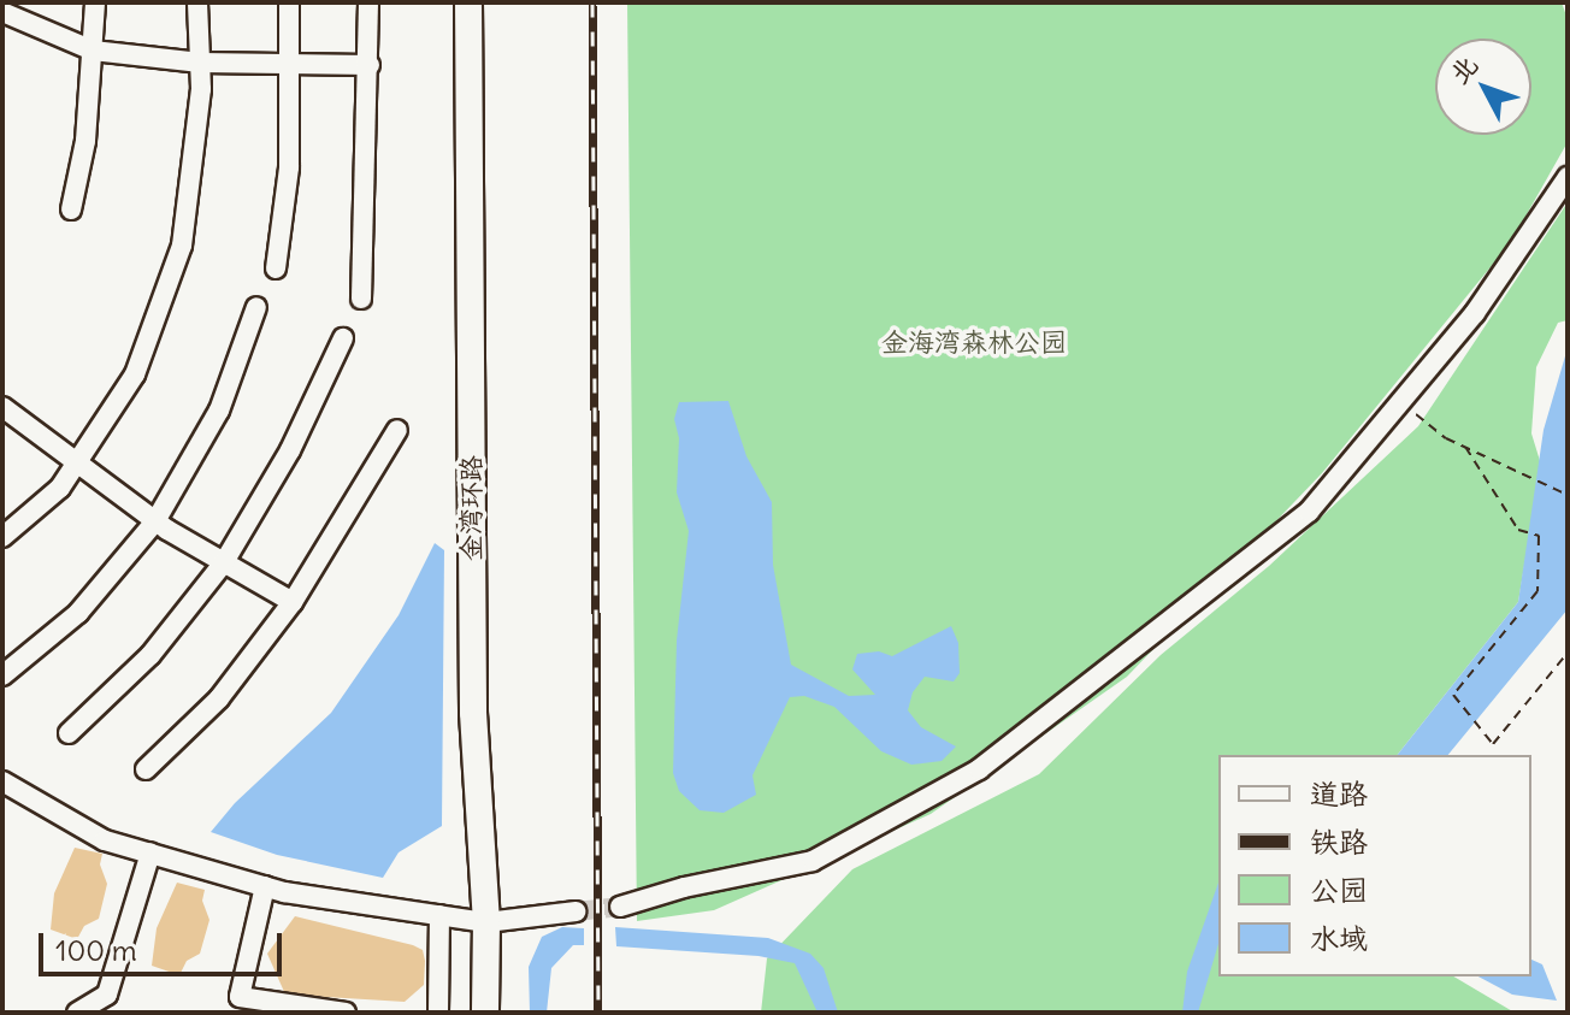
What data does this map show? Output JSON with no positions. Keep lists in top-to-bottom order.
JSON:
{
  "streets": {
    "main road": ["金湾环路"]
  },
  "parks": ["金海湾森林公园"],
  "legend": [
    "道路",
    "铁路",
    "公园",
    "水域"
  ],
  "scale_bar": "100 m",
  "north": "top left"
}
